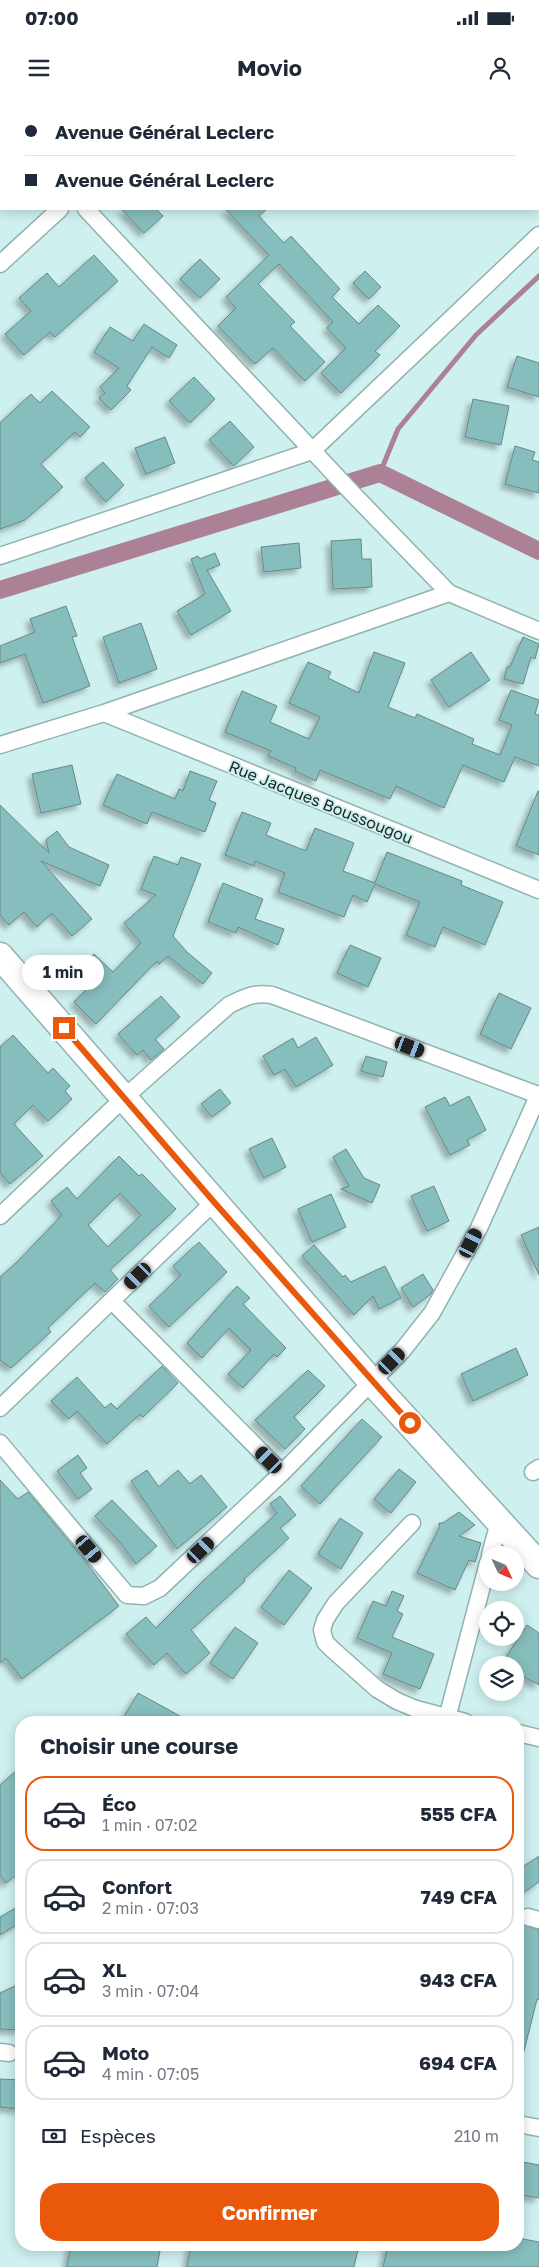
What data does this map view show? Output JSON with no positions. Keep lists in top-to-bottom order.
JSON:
{
  "streets": {
    "street": ["Rue Jacques Boussougou"]
  },
  "north": "bottom right",
  "page": {
    "status": "07:00",
    "header": "Movio",
    "banner": ["Avenue Général Leclerc", "Avenue Général Leclerc"],
    "bubble": "1 min",
    "heading": "Choisir une course",
    "list": [
      {
        "name": "Éco",
        "note": "1 min · 07:02",
        "value": "555 CFA"
      },
      {
        "name": "Confort",
        "note": "2 min · 07:03",
        "value": "749 CFA"
      },
      {
        "name": "XL",
        "note": "3 min · 07:04",
        "value": "943 CFA"
      },
      {
        "name": "Moto",
        "note": "4 min · 07:05",
        "value": "694 CFA"
      }
    ],
    "pay": ["Espèces", "210 m"],
    "buttons": "Confirmer"
  }
}
